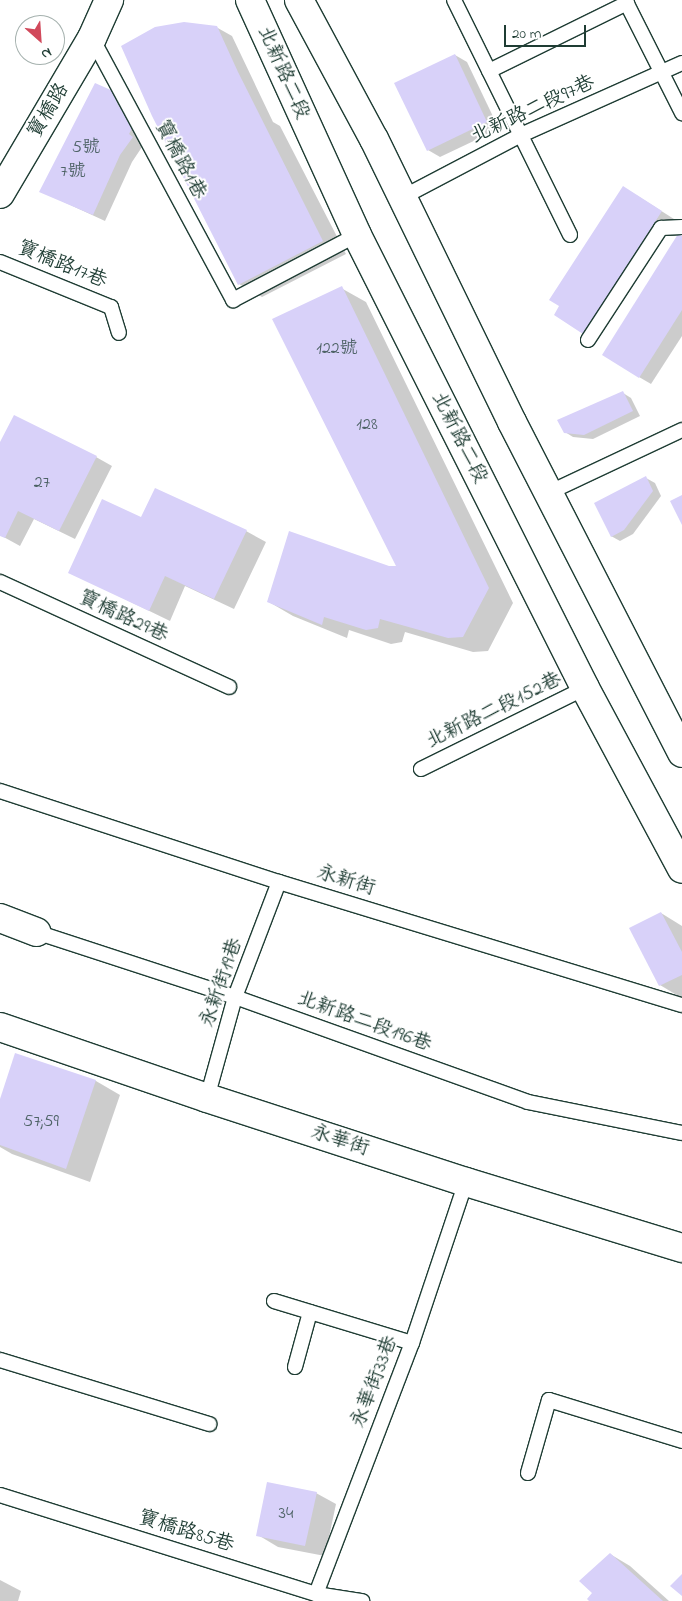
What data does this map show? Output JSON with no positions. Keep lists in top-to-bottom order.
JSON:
{
  "streets": {
    "main road": ["北新路二段", "寶橋路", "永華街"],
    "lane": [
      "北新路二段97巷",
      "寶橋路1巷",
      "寶橋路17巷",
      "寶橋路29巷",
      "北新路二段152巷",
      "永新街",
      "永新街19巷",
      "北新路二段196巷",
      "永華街33巷",
      "寶橋路85巷"
    ]
  },
  "crossings": [
    ["北新路二段", "寶橋路1巷"],
    ["北新路二段", "北新路二段152巷"],
    ["寶橋路", "寶橋路1巷"],
    ["永新街", "永新街19巷"],
    ["永新街19巷", "北新路二段196巷"],
    ["永新街19巷", "永華街"],
    ["永華街", "永華街33巷"],
    ["永華街33巷", "寶橋路85巷"]
  ],
  "house_numbers": [
    "5號",
    "7號",
    "122號",
    "128",
    "27",
    "57;59",
    "34"
  ],
  "scale_bar": "20 m",
  "north": "bottom right"
}
